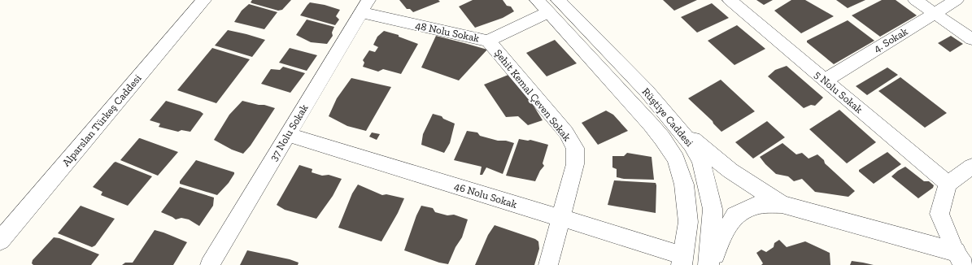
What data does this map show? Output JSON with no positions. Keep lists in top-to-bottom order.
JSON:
{
  "streets": {
    "street": [
      "48 Nolu Sokak",
      "4. Sokak",
      "5 Nolu Sokak",
      "Şehit Kemal Çeven Sokak",
      "Rüştiye Caddesi",
      "Alparslan Türkeş Caddesi",
      "37 Nolu Sokak",
      "46 Nolu Sokak"
    ]
  },
  "crossings": [
    ["48 Nolu Sokak", "Şehit Kemal Çeven Sokak"],
    ["48 Nolu Sokak", "Rüştiye Caddesi"],
    ["48 Nolu Sokak", "37 Nolu Sokak"],
    ["4. Sokak", "5 Nolu Sokak"],
    ["Şehit Kemal Çeven Sokak", "46 Nolu Sokak"],
    ["Rüştiye Caddesi", "46 Nolu Sokak"],
    ["37 Nolu Sokak", "46 Nolu Sokak"]
  ]
}
